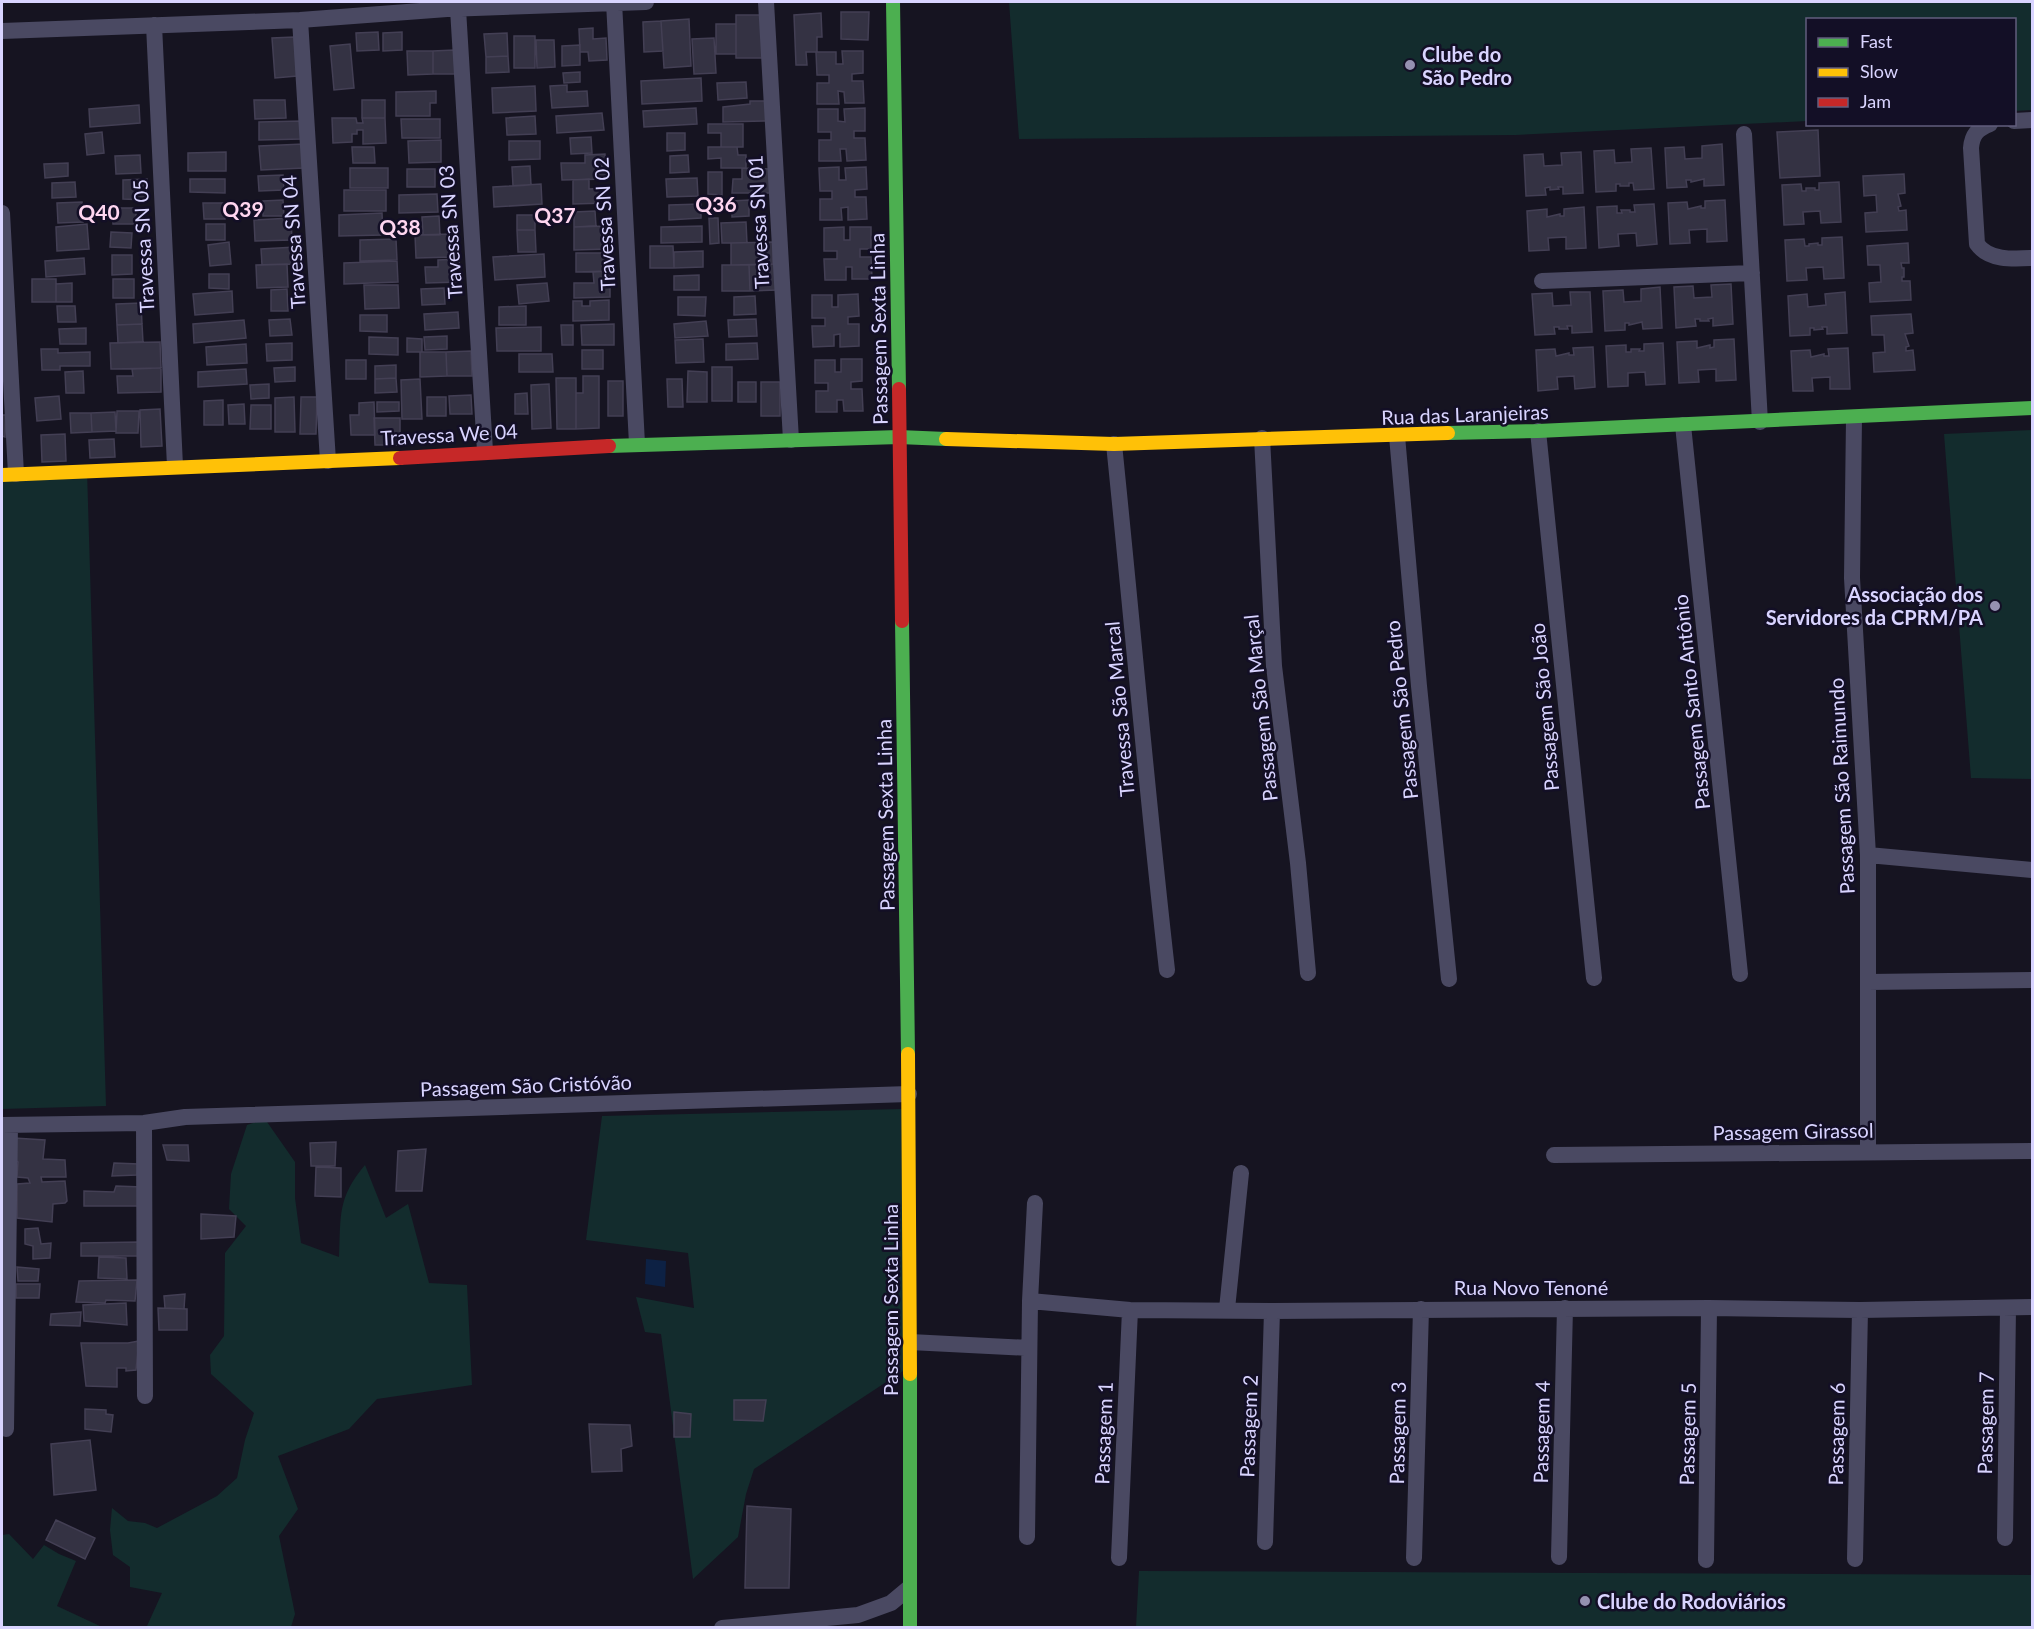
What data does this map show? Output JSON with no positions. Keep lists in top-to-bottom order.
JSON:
{
  "streets": {
    "street": [
      "Travessa SN 01",
      "Travessa SN 02",
      "Travessa SN 03",
      "Travessa SN 04",
      "Travessa SN 05",
      "Passagem Sexta Linha",
      "Rua das Laranjeiras",
      "Travessa We 04",
      "Passagem Santo Antônio",
      "Passagem São João",
      "Passagem São Marçal",
      "Travessa São Marcal",
      "Passagem São Pedro",
      "Passagem São Raimundo",
      "Passagem São Cristóvão",
      "Passagem Girassol",
      "Rua Novo Tenoné",
      "Passagem 7",
      "Passagem 2",
      "Passagem 4",
      "Passagem 1",
      "Passagem 3",
      "Passagem 5",
      "Passagem 6"
    ]
  },
  "crossings": [
    ["Travessa SN 01", "Travessa We 04"],
    ["Travessa SN 02", "Travessa We 04"],
    ["Travessa SN 03", "Travessa We 04"],
    ["Travessa SN 04", "Travessa We 04"],
    ["Travessa SN 05", "Travessa We 04"],
    ["Passagem Sexta Linha", "Rua das Laranjeiras"],
    ["Passagem Sexta Linha", "Travessa We 04"],
    ["Passagem Sexta Linha", "Passagem São Cristóvão"],
    ["Rua das Laranjeiras", "Travessa We 04"],
    ["Rua das Laranjeiras", "Passagem Santo Antônio"],
    ["Rua das Laranjeiras", "Passagem São João"],
    ["Rua das Laranjeiras", "Passagem São Marçal"],
    ["Rua das Laranjeiras", "Travessa São Marcal"],
    ["Rua das Laranjeiras", "Passagem São Pedro"],
    ["Rua das Laranjeiras", "Passagem São Raimundo"],
    ["Passagem São Raimundo", "Passagem Girassol"],
    ["Rua Novo Tenoné", "Passagem 7"],
    ["Rua Novo Tenoné", "Passagem 2"],
    ["Rua Novo Tenoné", "Passagem 4"],
    ["Rua Novo Tenoné", "Passagem 1"],
    ["Rua Novo Tenoné", "Passagem 3"],
    ["Rua Novo Tenoné", "Passagem 5"],
    ["Rua Novo Tenoné", "Passagem 6"]
  ],
  "districts": [
    "Q36",
    "Q39",
    "Q40",
    "Q37",
    "Q38"
  ],
  "places": ["Clube do São Pedro", "Associação dos Servidores da CPRM/PA", "Clube do Rodoviários"],
  "legend": ["Fast", "Slow", "Jam"]
}
